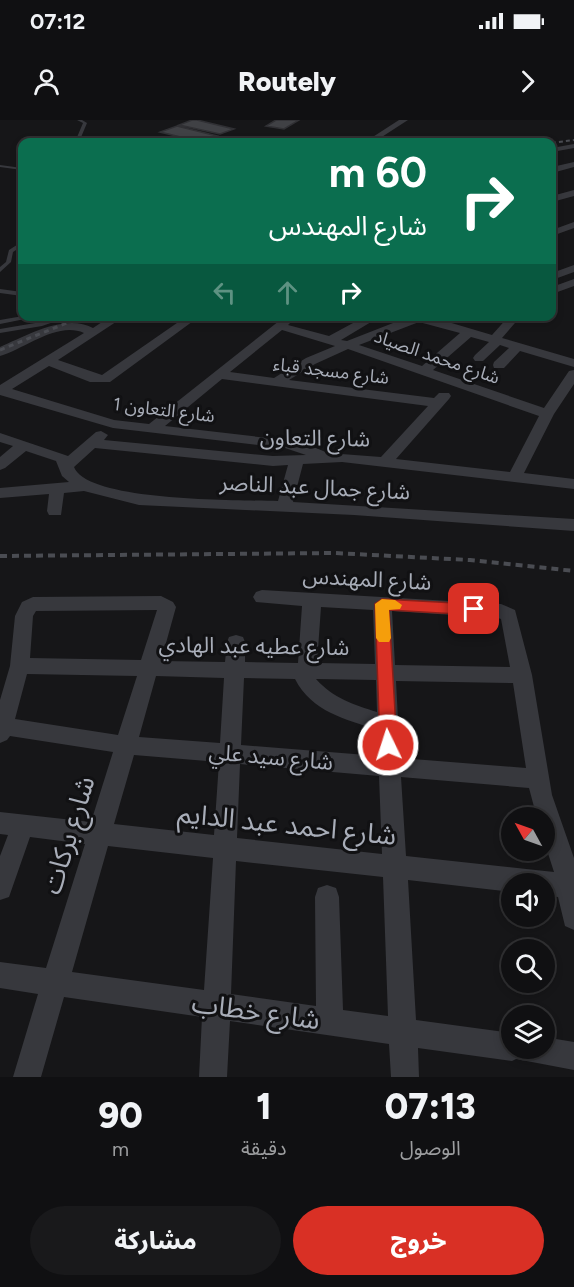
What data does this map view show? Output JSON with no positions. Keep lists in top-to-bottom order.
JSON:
{
  "streets": {
    "street": [
      "شارع محمد الصياد",
      "شارع مسجد قباء",
      "شارع التعاون 1",
      "شارع التعاون",
      "شارع جمال عبد الناصر",
      "شارع المهندس",
      "شارع عطيه عبد الهادي",
      "شارع سيد علي",
      "شارع احمد عبد الدايم",
      "شارع بركات",
      "شارع خطاب"
    ]
  },
  "crossings": [
    ["شارع التعاون 1", "شارع التعاون"],
    ["شارع المهندس", "شارع عطيه عبد الهادي"],
    ["شارع عطيه عبد الهادي", "شارع بركات"],
    ["شارع سيد علي", "شارع بركات"],
    ["شارع احمد عبد الدايم", "شارع بركات"],
    ["شارع بركات", "شارع خطاب"]
  ],
  "north": "top left",
  "page": {
    "status": "07:12",
    "header": "Routely",
    "turn": ["60 m", "شارع المهندس"],
    "eta": [
      "07:13",
      "الوصول",
      "1",
      "دقيقة",
      "90",
      "m"
    ],
    "buttons": ["خروج", "مشاركة"]
  }
}
